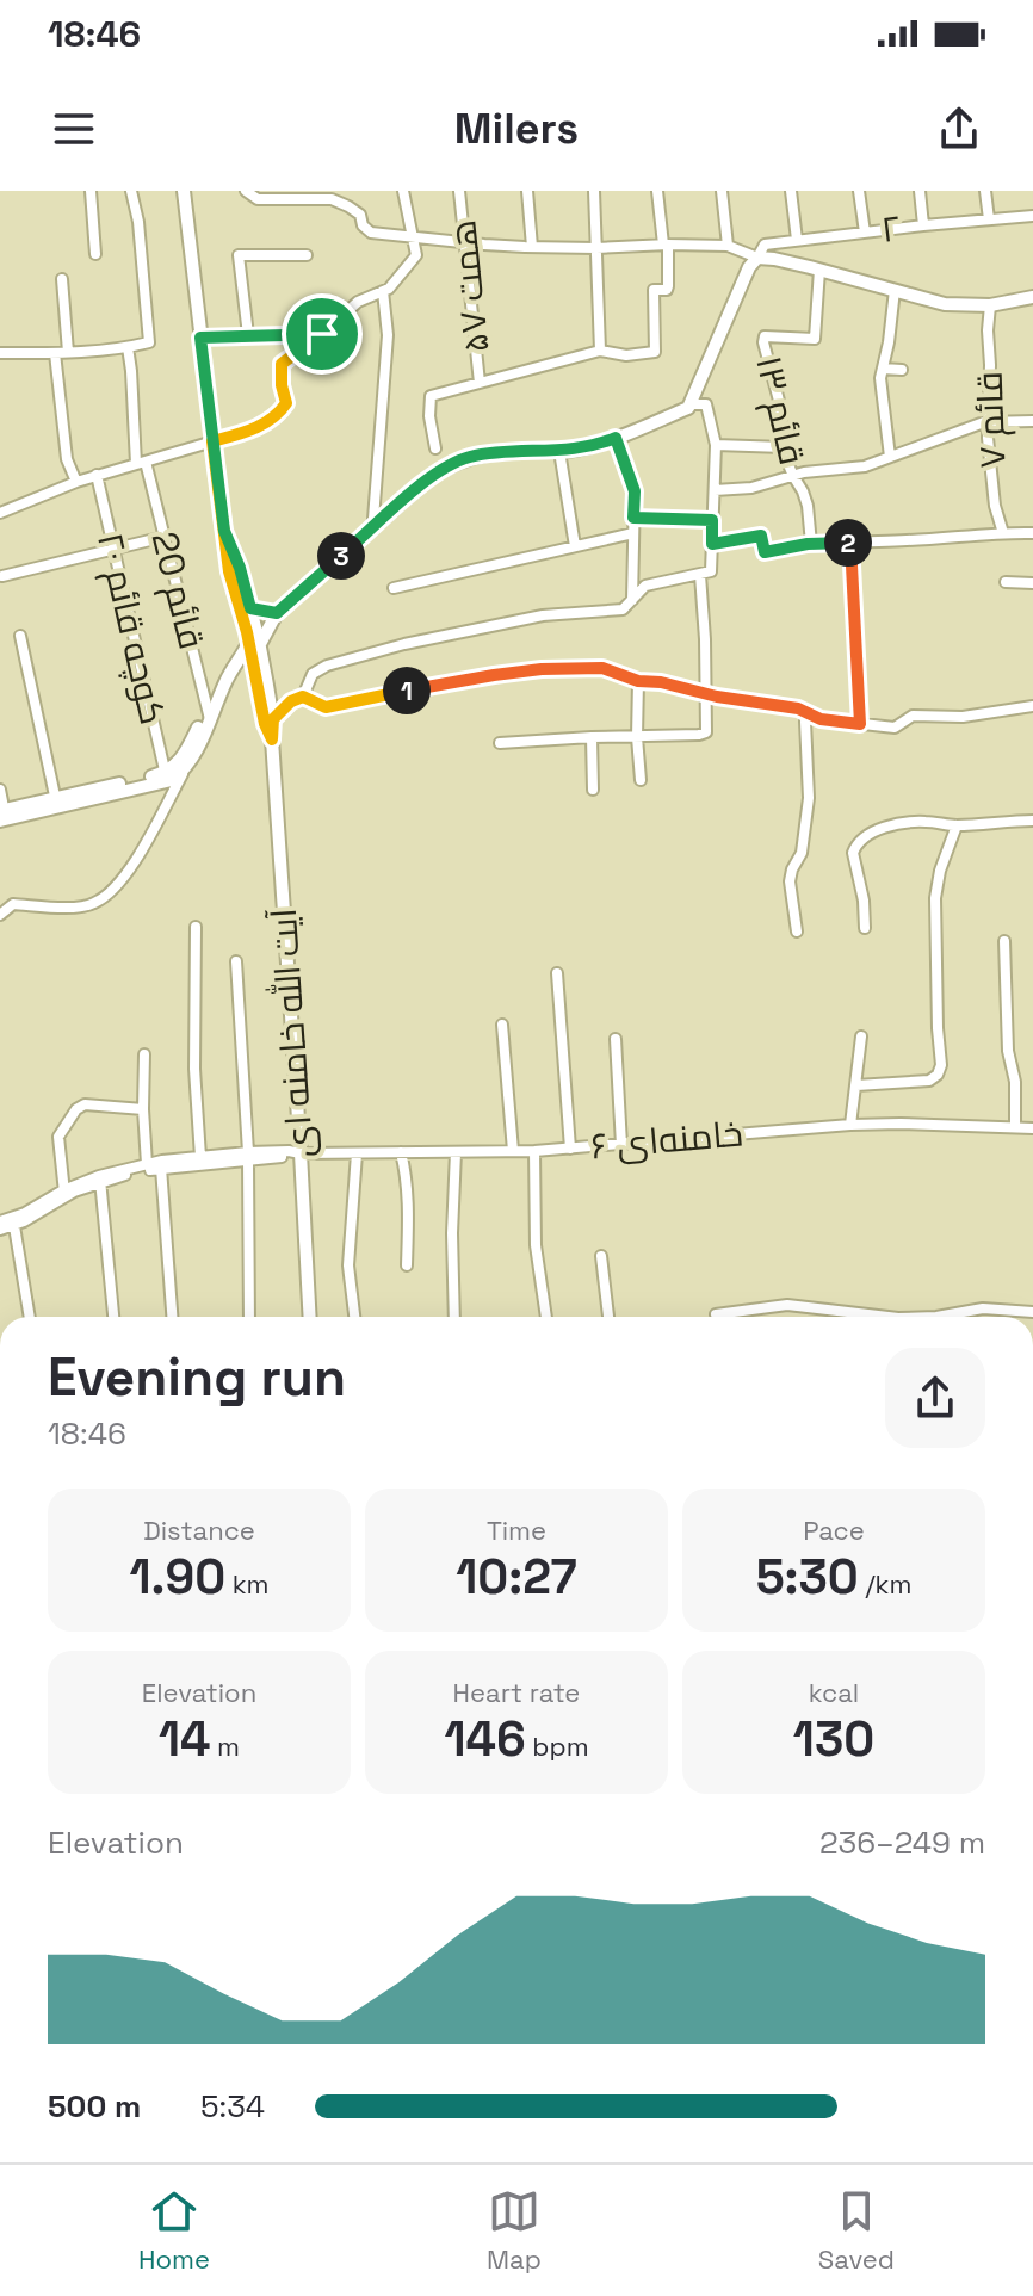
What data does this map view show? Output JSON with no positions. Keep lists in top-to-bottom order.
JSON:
{
  "streets": {
    "street": [
      "۲",
      "همت ۵۷",
      "قائم ۱۳",
      "قائم ۷",
      "قائم 20",
      "کوچه قائم ۲۰",
      "آیت الله خامنه ای",
      "خامنه‌ای ۶"
    ]
  },
  "crossings": [
    ["آیت الله خامنه ای", "خامنه‌ای ۶"]
  ],
  "page": {
    "status": "18:46",
    "header": "Milers",
    "pins": ["2", "3", "1"],
    "heading": ["Evening run", "18:46"],
    "stats": [
      ["Distance", "1.90 km"],
      ["Time", "10:27"],
      ["Pace", "5:30 /km"],
      ["Elevation", "14 m"],
      ["Heart rate", "146 bpm"],
      ["kcal", "130"]
    ],
    "chart": ["Elevation", "236–249 m"],
    "list": [
      {
        "name": "500 m",
        "note": "5:34"
      }
    ],
    "tabs": ["Home", "Map", "Saved"]
  }
}
